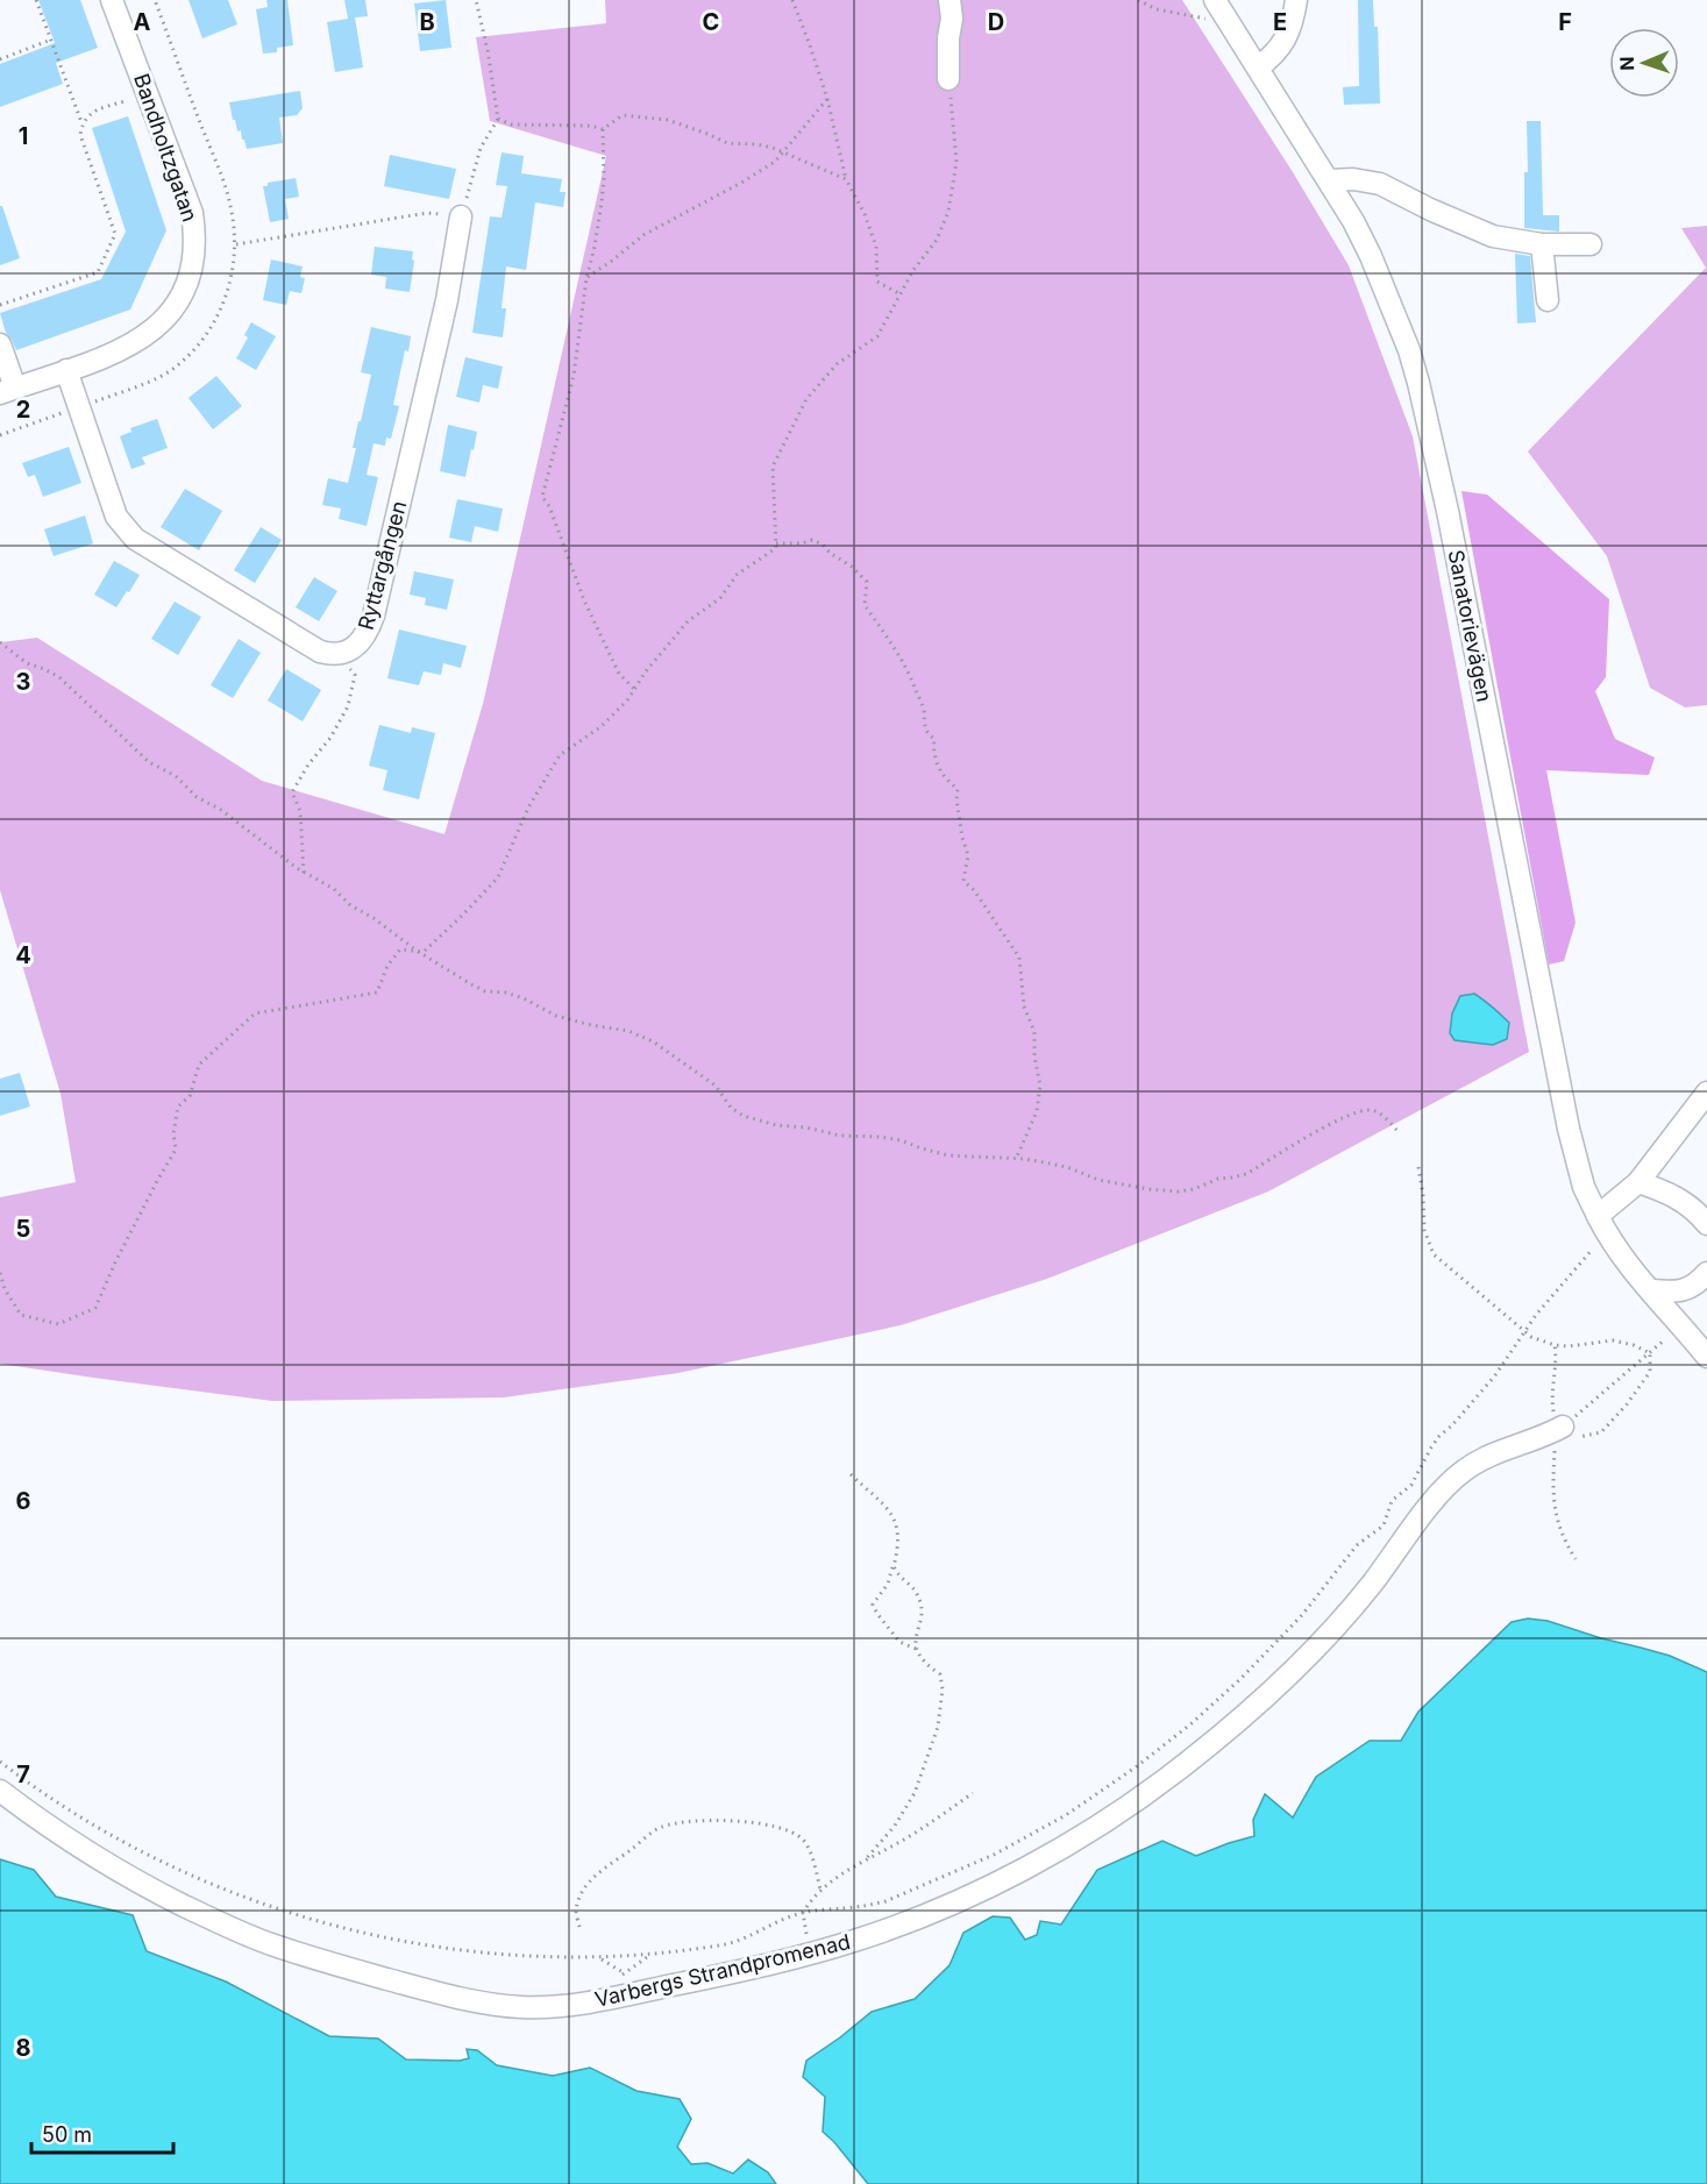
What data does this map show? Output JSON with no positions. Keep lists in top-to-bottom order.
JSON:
{
  "streets": {
    "street": [
      "Bandholtzgatan",
      "Ryttargången",
      "Sanatorievägen",
      "Varbergs Strandpromenad"
    ]
  },
  "scale_bar": "50 m",
  "north": "left",
  "grid": {
    "columns": [
      "A",
      "B",
      "C",
      "D",
      "E",
      "F"
    ],
    "rows": [
      "1",
      "2",
      "3",
      "4",
      "5",
      "6",
      "7",
      "8"
    ]
  }
}
